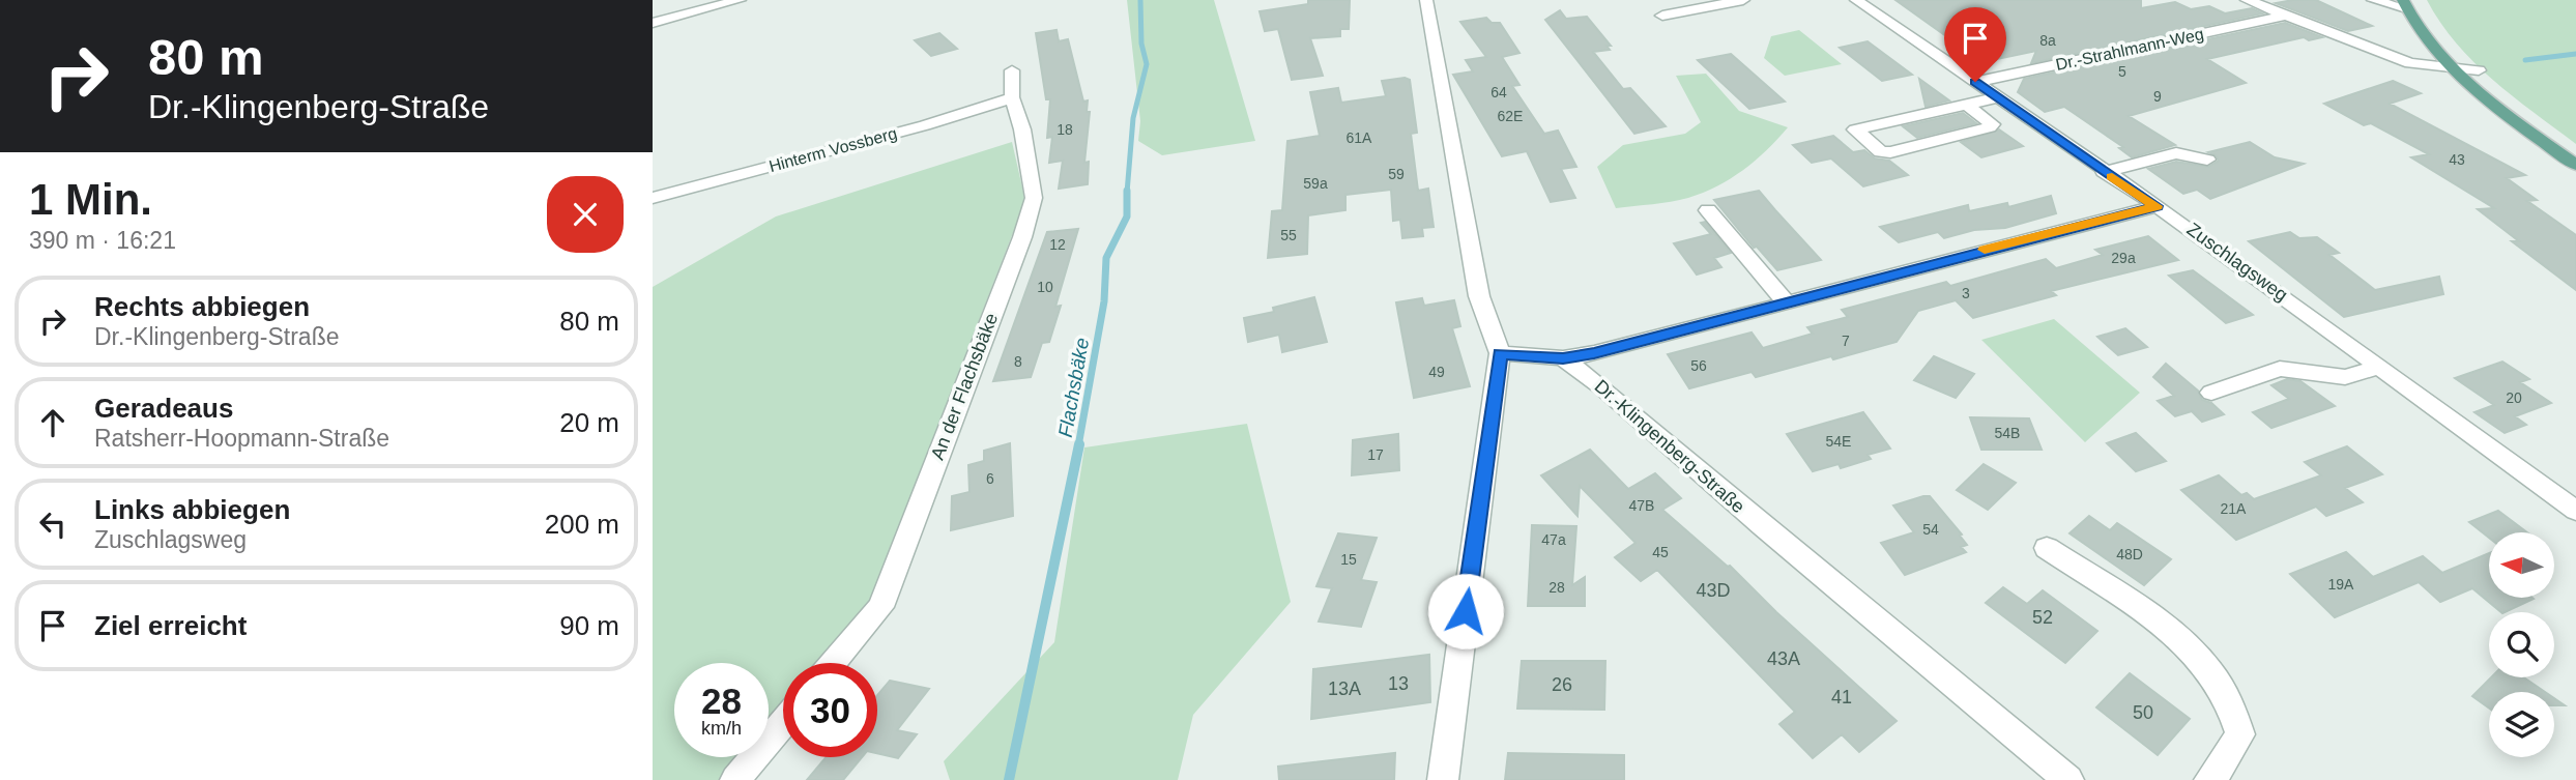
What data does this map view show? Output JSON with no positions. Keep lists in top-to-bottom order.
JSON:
{
  "streets": {
    "street": [
      "Dr.-Strahlmann-Weg",
      "Hinterm Vossberg",
      "Zuschlagsweg",
      "An der Flachsbäke",
      "Dr.-Klingenberg-Straße"
    ]
  },
  "crossings": [
    ["Dr.-Strahlmann-Weg", "Zuschlagsweg"],
    ["Hinterm Vossberg", "An der Flachsbäke"]
  ],
  "water": ["Flachsbäke"],
  "house_numbers": [
    "8a",
    "5",
    "64",
    "9",
    "62E",
    "18",
    "61A",
    "43",
    "59",
    "59a",
    "55",
    "12",
    "29a",
    "10",
    "3",
    "7",
    "8",
    "56",
    "49",
    "20",
    "54B",
    "54E",
    "17",
    "6",
    "47B",
    "21A",
    "54",
    "47a",
    "45",
    "48D",
    "15",
    "19A",
    "28",
    "43D",
    "52",
    "43A",
    "13",
    "26",
    "13A",
    "41",
    "50"
  ],
  "north": "left",
  "page": {
    "turn": ["80 m", "Dr.-Klingenberg-Straße"],
    "heading": ["1 Min.", "390 m · 16:21"],
    "list": [
      {
        "name": "Rechts abbiegen",
        "note": "Dr.-Klingenberg-Straße",
        "value": "80 m"
      },
      {
        "name": "Geradeaus",
        "note": "Ratsherr-Hoopmann-Straße",
        "value": "20 m"
      },
      {
        "name": "Links abbiegen",
        "note": "Zuschlagsweg",
        "value": "200 m"
      },
      {
        "name": "Ziel erreicht",
        "value": "90 m"
      }
    ],
    "speed": "28 km/h",
    "limit": "30"
  }
}
